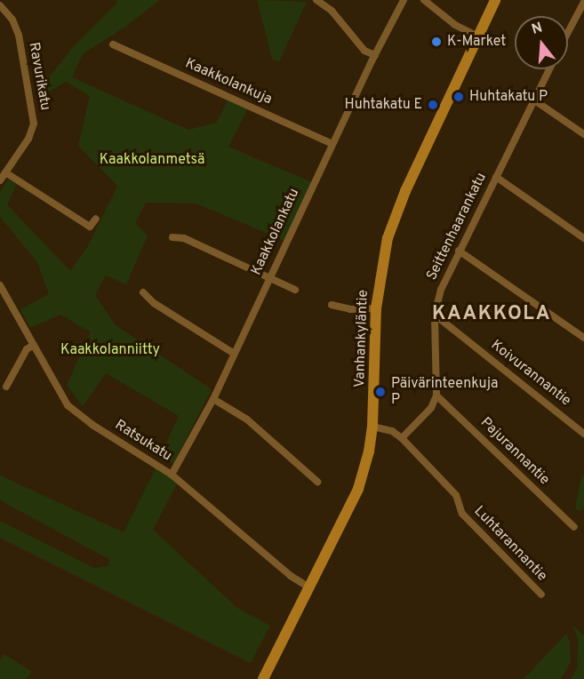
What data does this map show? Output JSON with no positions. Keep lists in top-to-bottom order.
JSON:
{
  "streets": {
    "street": [
      "Ravurikatu",
      "Kaakkolankuja",
      "Seittenhaarankatu",
      "Kaakkolankatu",
      "Vanhankyläntie",
      "Koivurannantie",
      "Ratsukatu",
      "Pajurannantie",
      "Luhtarannantie"
    ]
  },
  "crossings": [
    ["Kaakkolankuja", "Kaakkolankatu"],
    ["Seittenhaarankatu", "Koivurannantie"],
    ["Seittenhaarankatu", "Pajurannantie"],
    ["Kaakkolankatu", "Ratsukatu"],
    ["Vanhankyläntie", "Ratsukatu"],
    ["Vanhankyläntie", "Luhtarannantie"]
  ],
  "districts": ["KAAKKOLA"],
  "parks": ["Kaakkolanmetsä", "Kaakkolanniitty"],
  "places": [
    "K-Market",
    "Huhtakatu P",
    "Huhtakatu E",
    "Päivärinteenkuja P"
  ],
  "north": "top"
}
